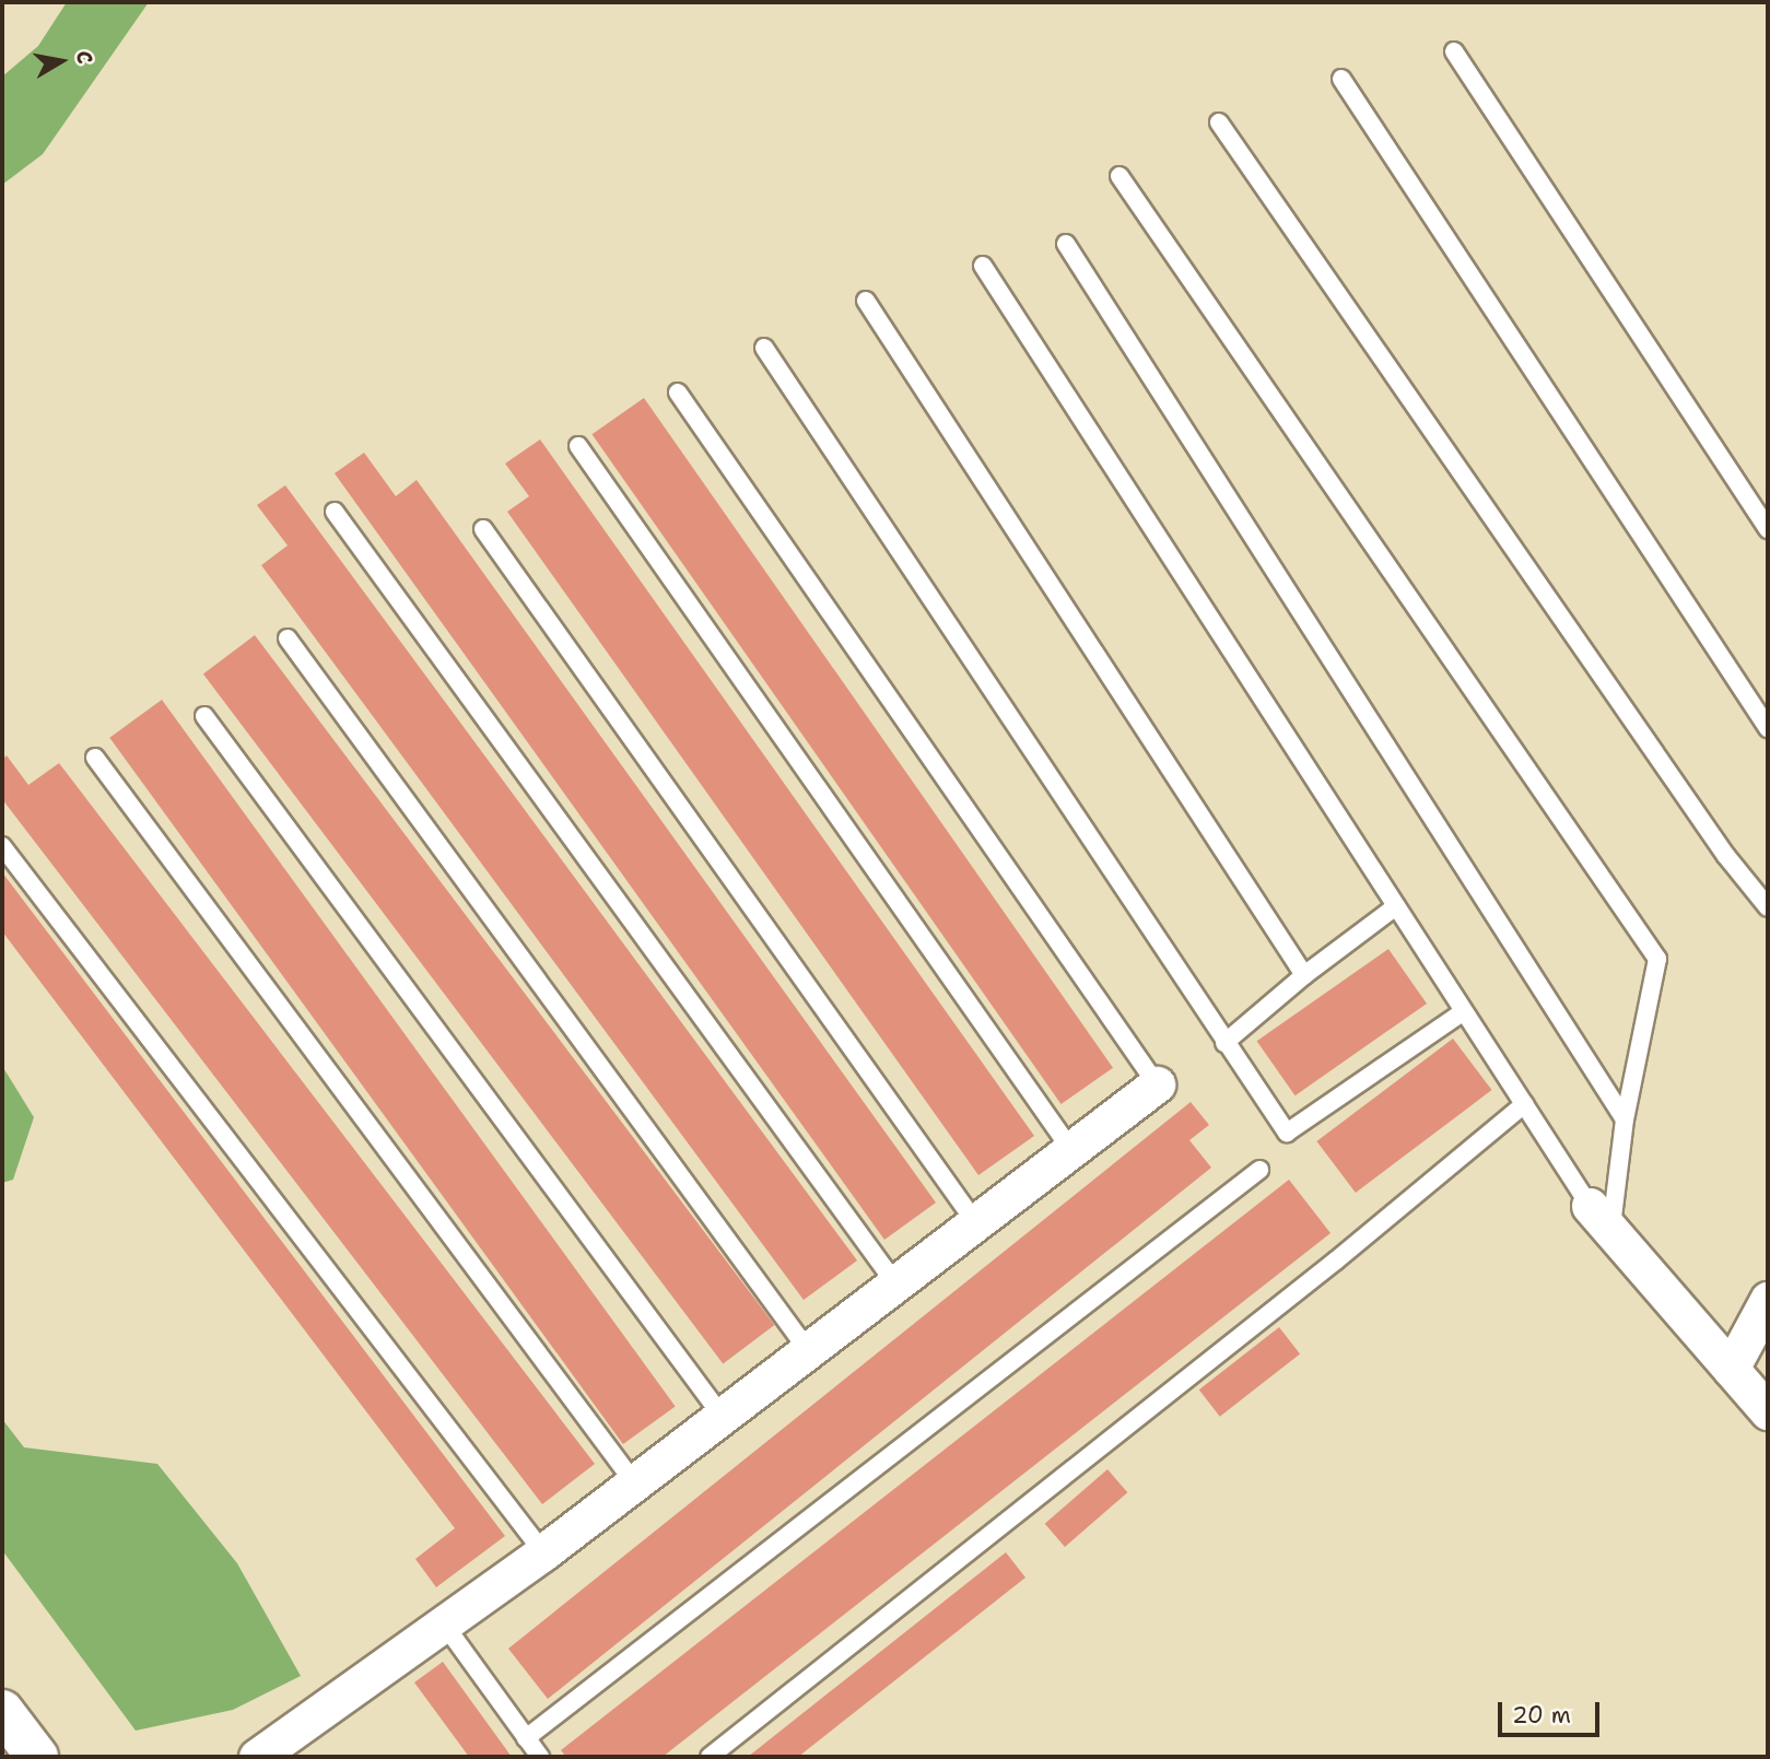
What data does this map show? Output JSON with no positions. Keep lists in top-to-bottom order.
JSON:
{
  "scale_bar": "20 m",
  "north": "right"
}
